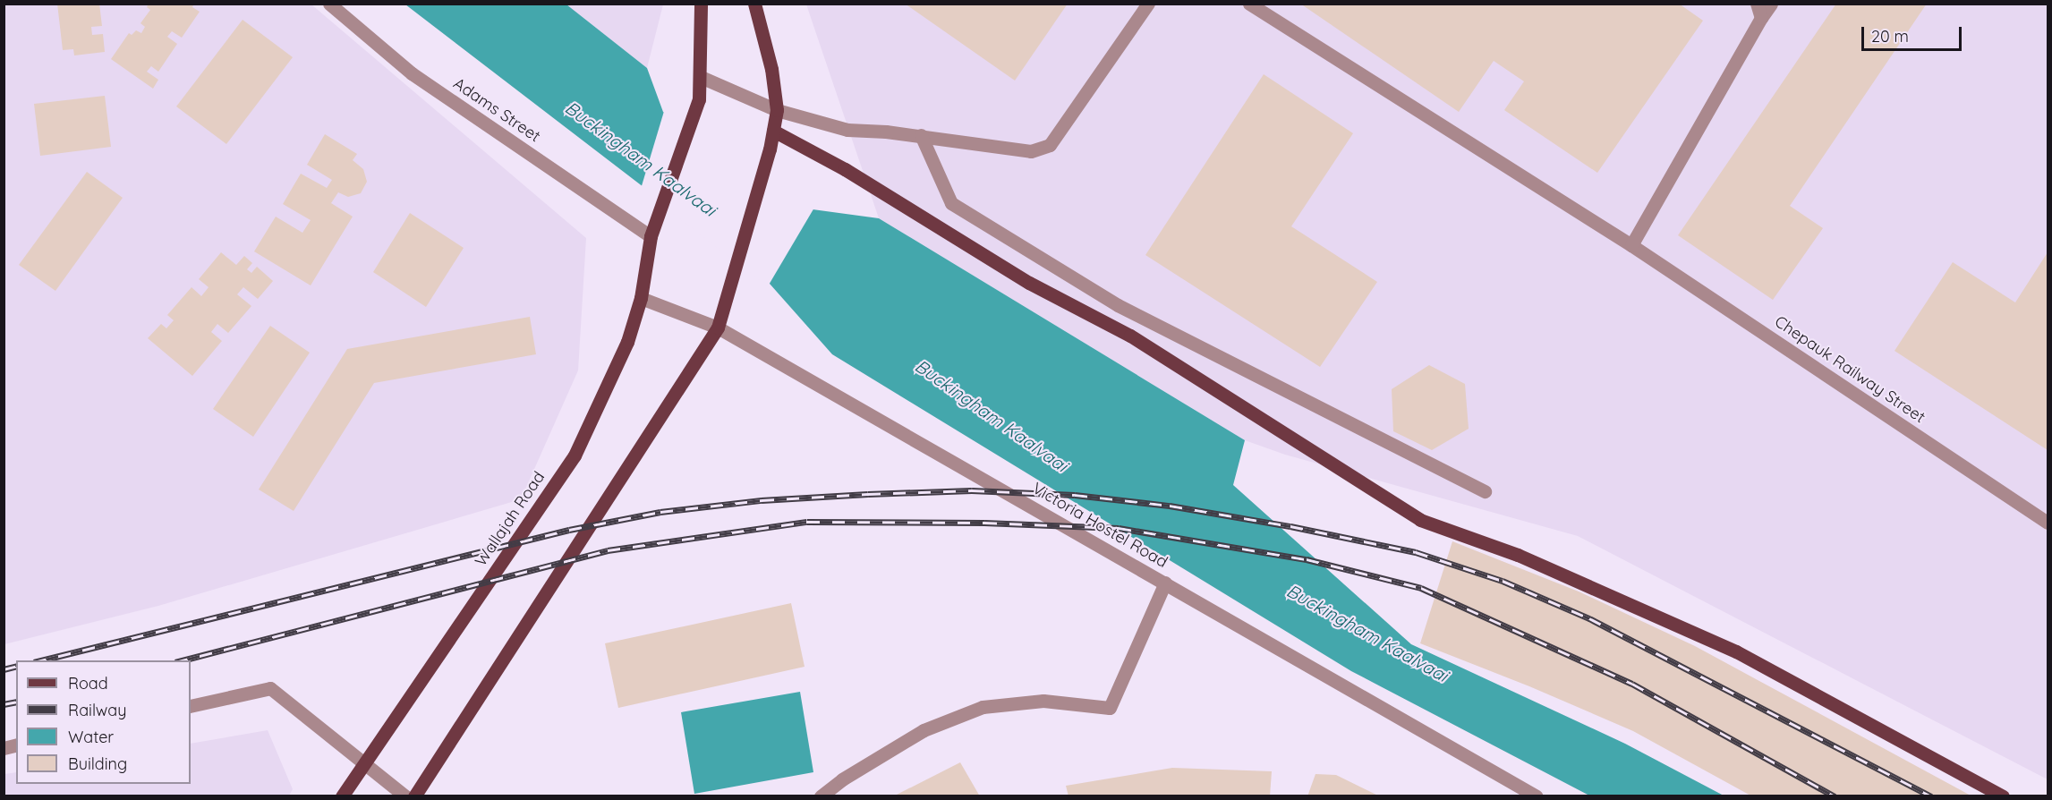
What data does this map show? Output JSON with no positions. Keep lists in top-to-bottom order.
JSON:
{
  "streets": {
    "main road": ["Wallajah Road"],
    "street": ["Adams Street", "Chepauk Railway Street", "Victoria Hostel Road"]
  },
  "crossings": [
    ["Adams Street", "Wallajah Road"],
    ["Wallajah Road", "Victoria Hostel Road"]
  ],
  "water": ["Buckingham Kaalvaai"],
  "legend": [
    "Road",
    "Railway",
    "Water",
    "Building"
  ],
  "scale_bar": "20 m"
}
